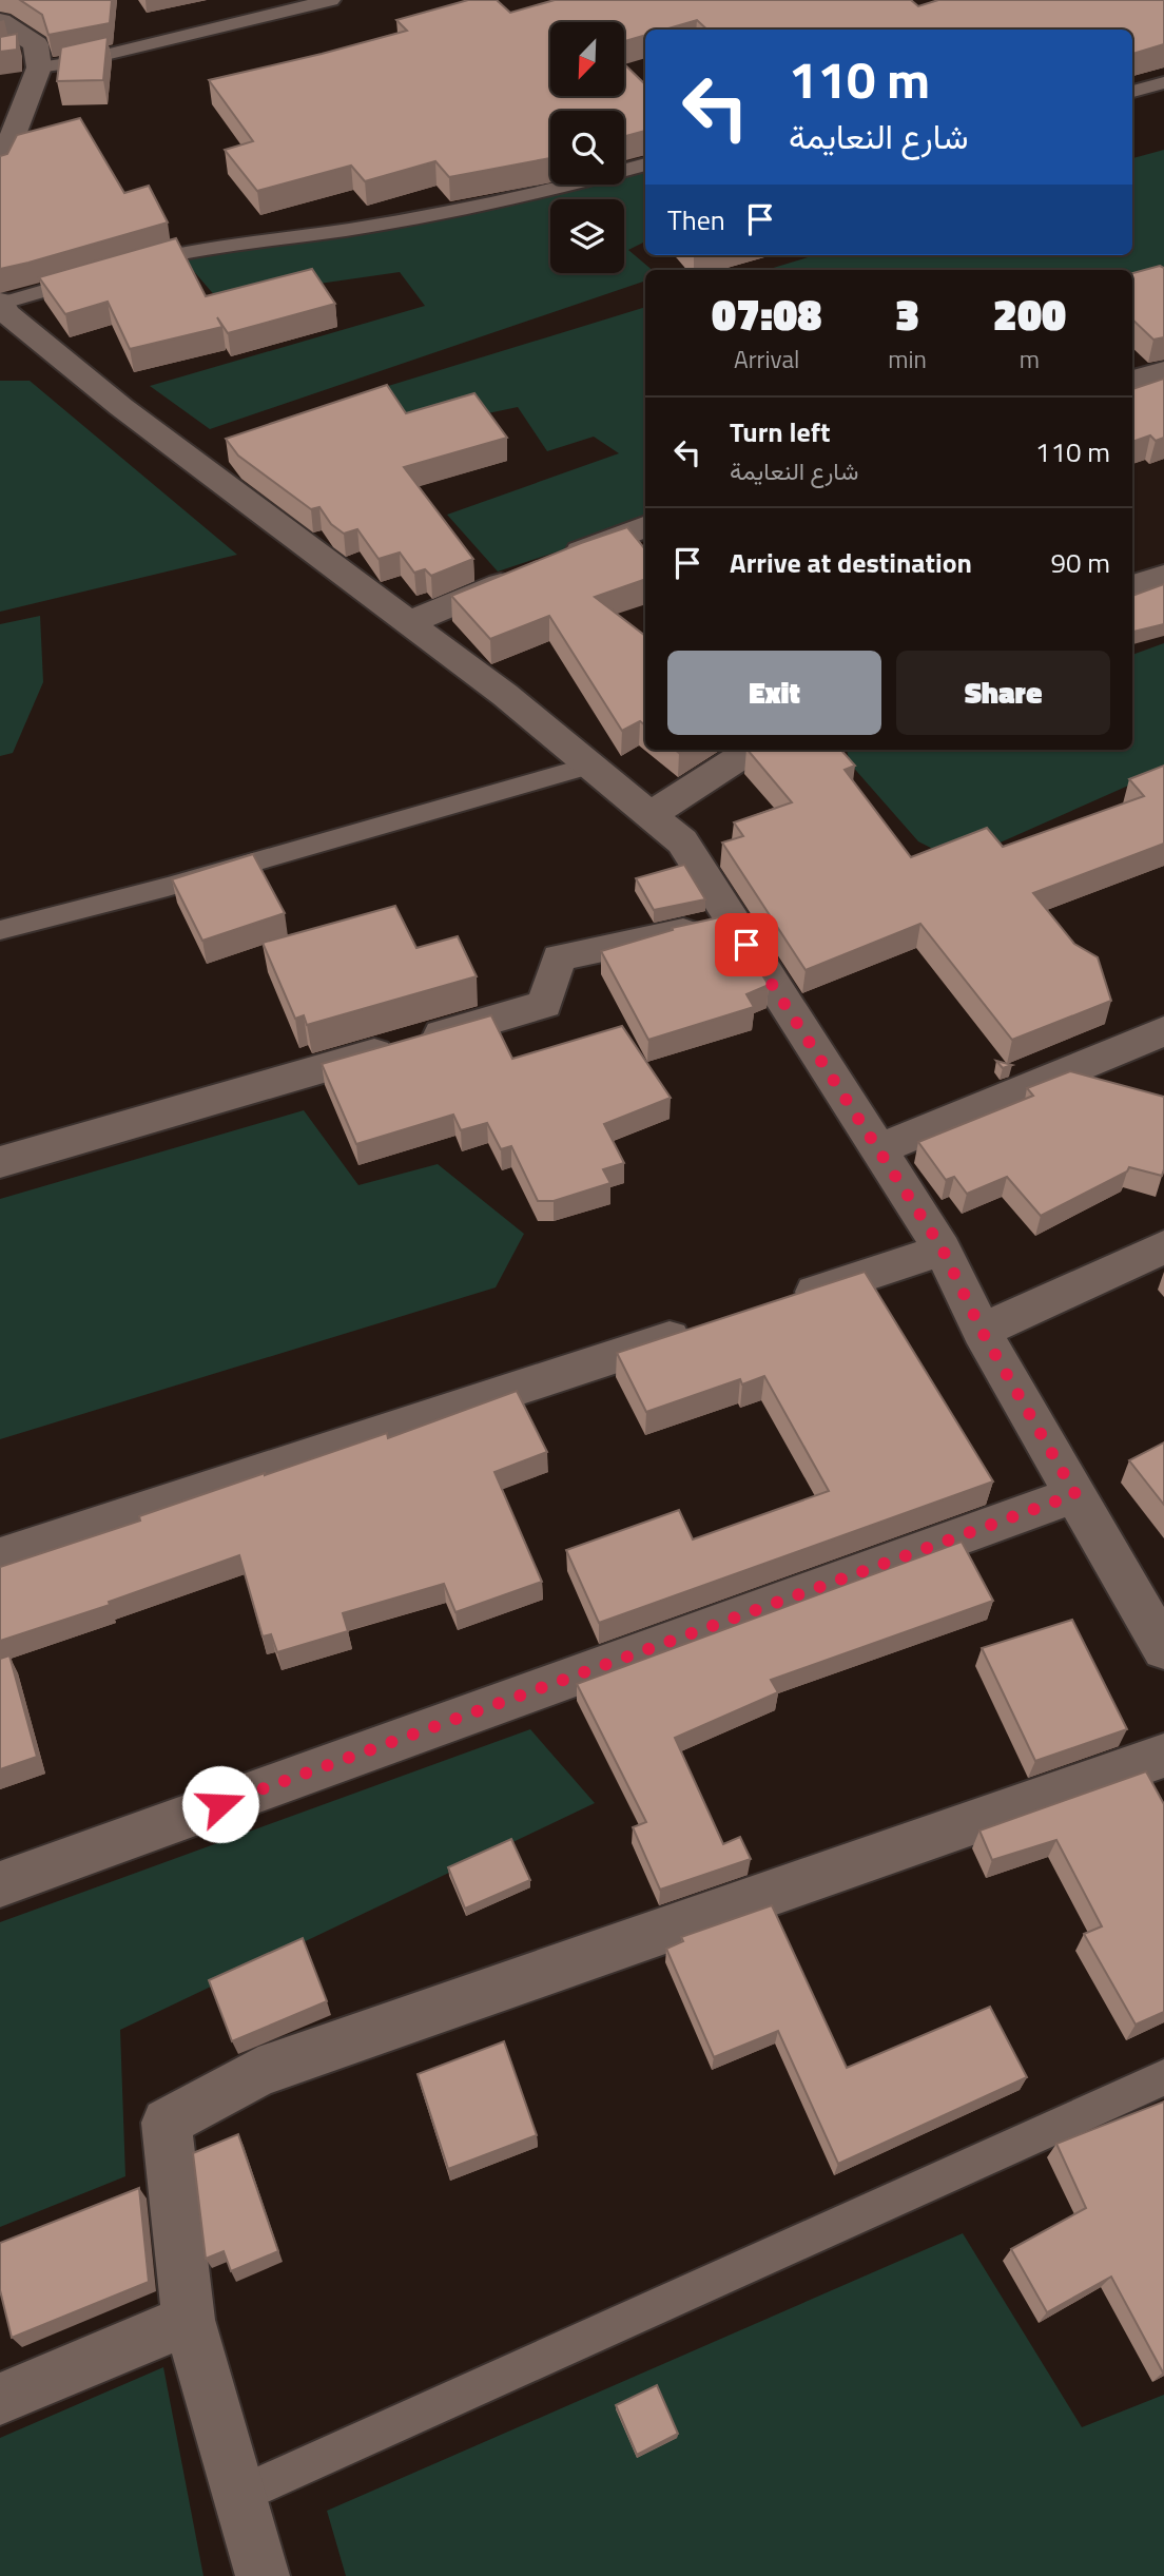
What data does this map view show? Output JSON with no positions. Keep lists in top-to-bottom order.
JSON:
{
  "north": "bottom left",
  "page": {
    "turn": ["110 m", "شارع النعايمة"],
    "then": "Then",
    "eta": [
      "07:08",
      "Arrival",
      "3",
      "min",
      "200",
      "m"
    ],
    "list": [
      {
        "name": "Turn left",
        "note": "شارع النعايمة",
        "value": "110 m"
      },
      {
        "name": "Arrive at destination",
        "value": "90 m"
      }
    ],
    "buttons": ["Exit", "Share"]
  }
}
